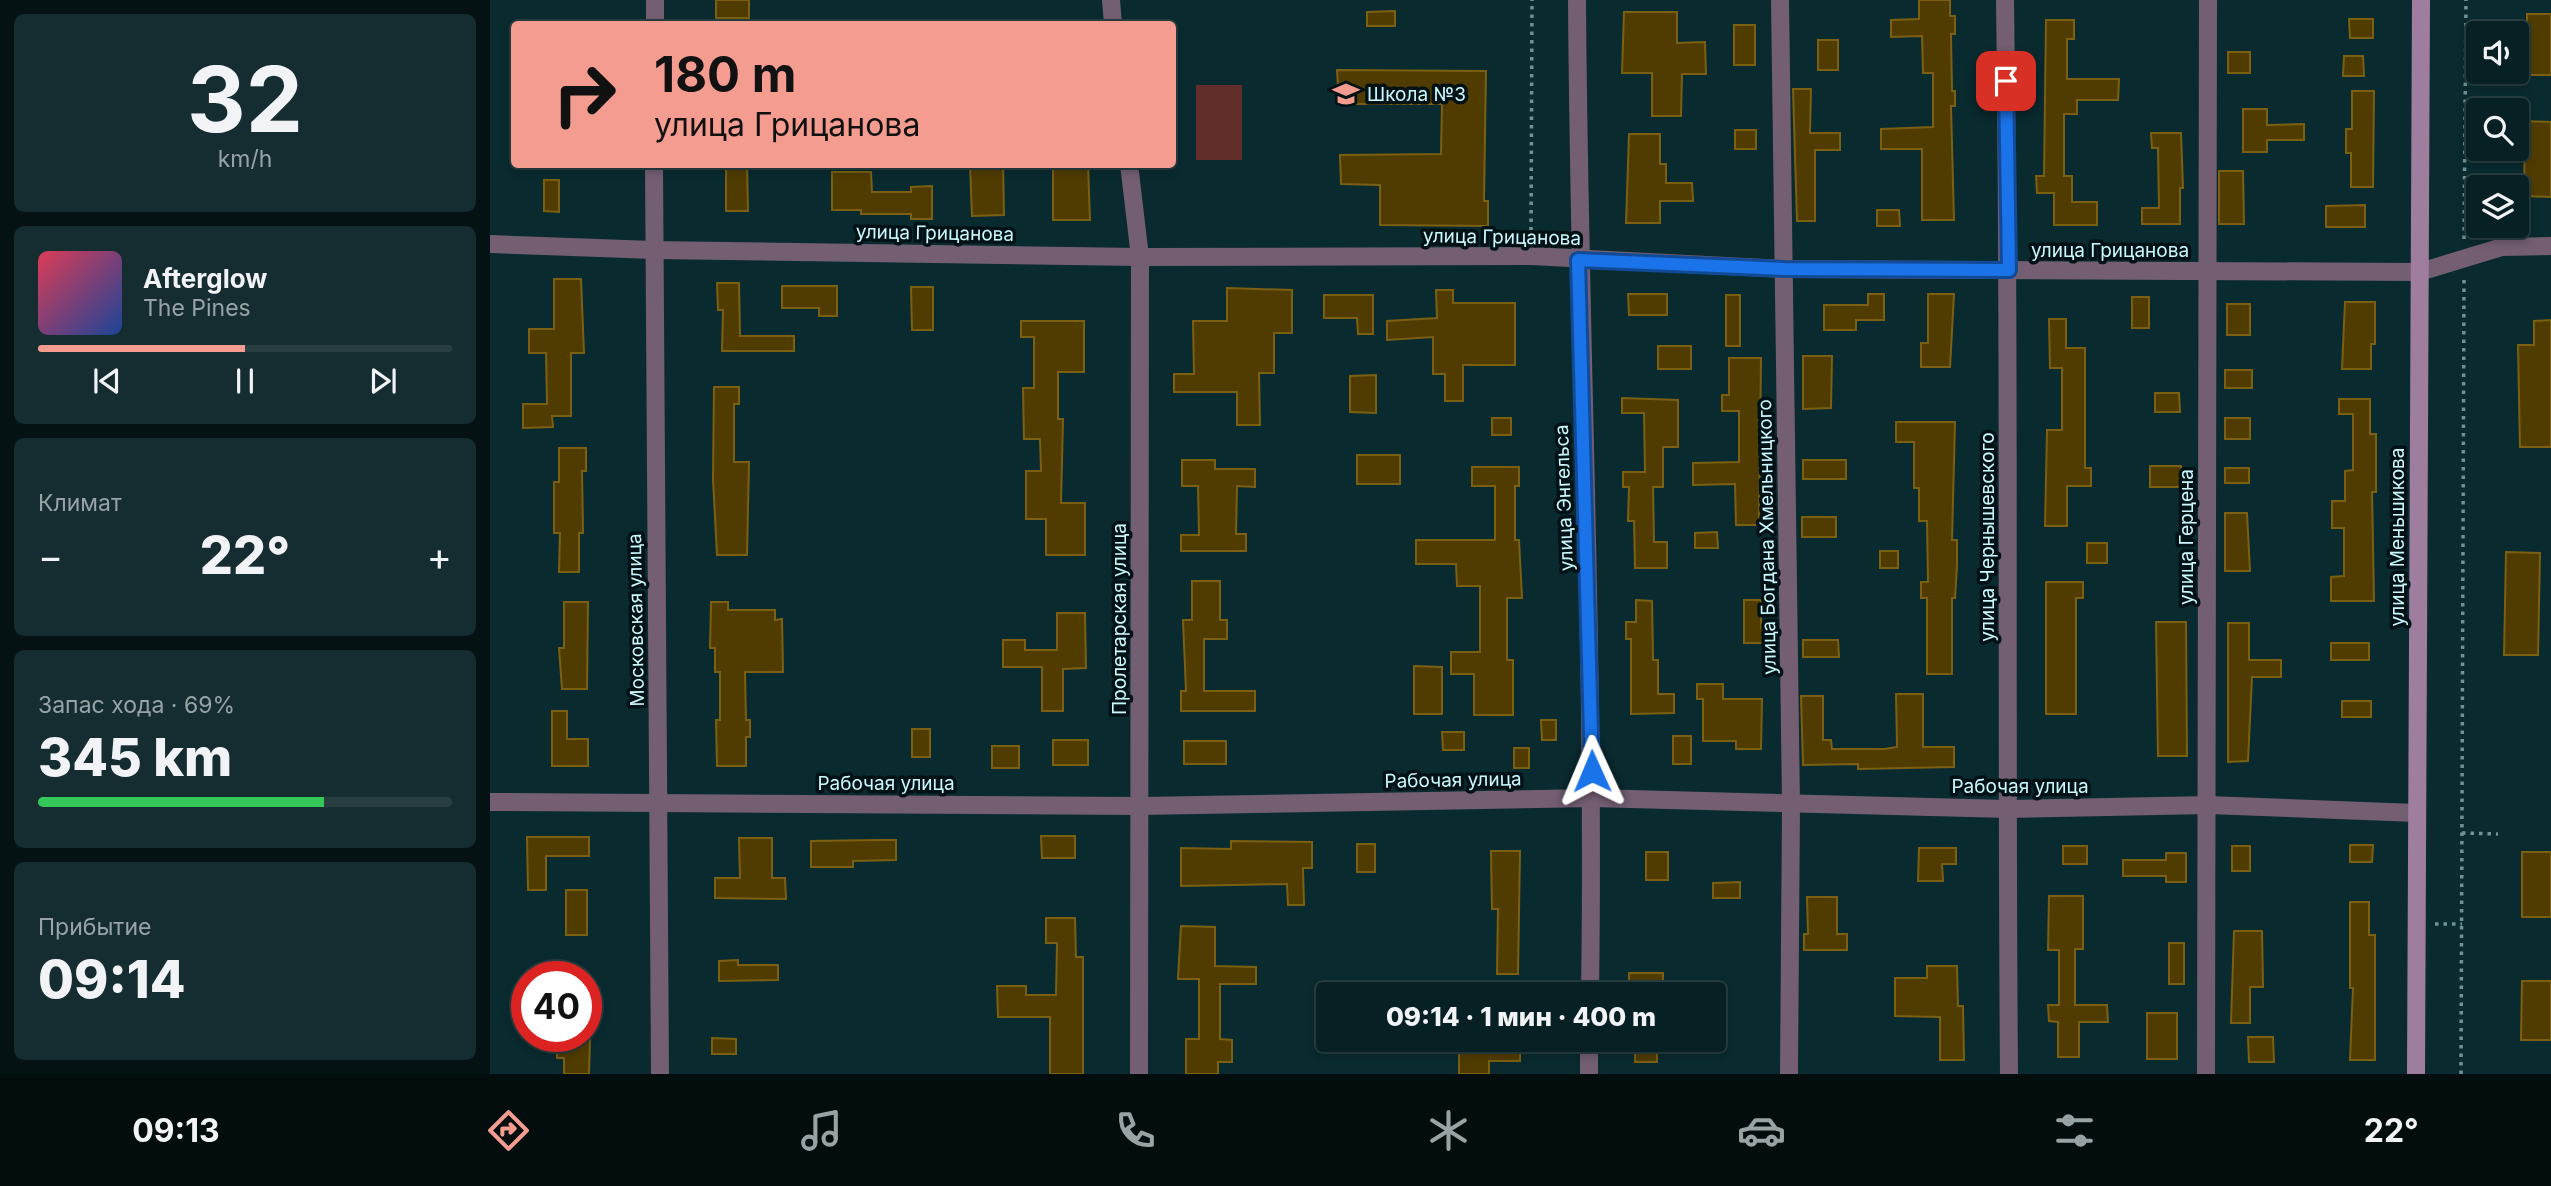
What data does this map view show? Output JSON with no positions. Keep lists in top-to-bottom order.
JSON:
{
  "streets": {
    "main road": ["улица Меньшикова"],
    "street": [
      "улица Грицанова",
      "улица Энгельса",
      "улица Богдана Хмельницкого",
      "улица Чернышевского",
      "улица Герцена",
      "Пролетарская улица",
      "Московская улица",
      "Рабочая улица"
    ]
  },
  "crossings": [
    ["улица Грицанова", "улица Энгельса"],
    ["улица Грицанова", "улица Богдана Хмельницкого"],
    ["улица Грицанова", "улица Чернышевского"],
    ["улица Грицанова", "улица Герцена"],
    ["улица Грицанова", "улица Меньшикова"],
    ["улица Грицанова", "Пролетарская улица"],
    ["улица Грицанова", "Московская улица"],
    ["улица Энгельса", "Рабочая улица"],
    ["улица Богдана Хмельницкого", "Рабочая улица"],
    ["улица Чернышевского", "Рабочая улица"],
    ["улица Герцена", "Рабочая улица"],
    ["улица Меньшикова", "Рабочая улица"],
    ["Пролетарская улица", "Рабочая улица"],
    ["Московская улица", "Рабочая улица"]
  ],
  "places": {
    "school or university": ["Школа №3"]
  },
  "page": {
    "tile": [
      ["32", "km/h"],
      "Климат",
      ["Запас хода · 69%", "345 km"],
      ["Прибытие", "09:14"]
    ],
    "turn": ["180 m", "улица Грицанова"],
    "song": ["Afterglow", "The Pines"],
    "heat": ["−", "22°", "+"],
    "limit": "40",
    "trip": "09:14 · 1 мин · 400 m",
    "tabs": ["09:13", "22°"]
  }
}
